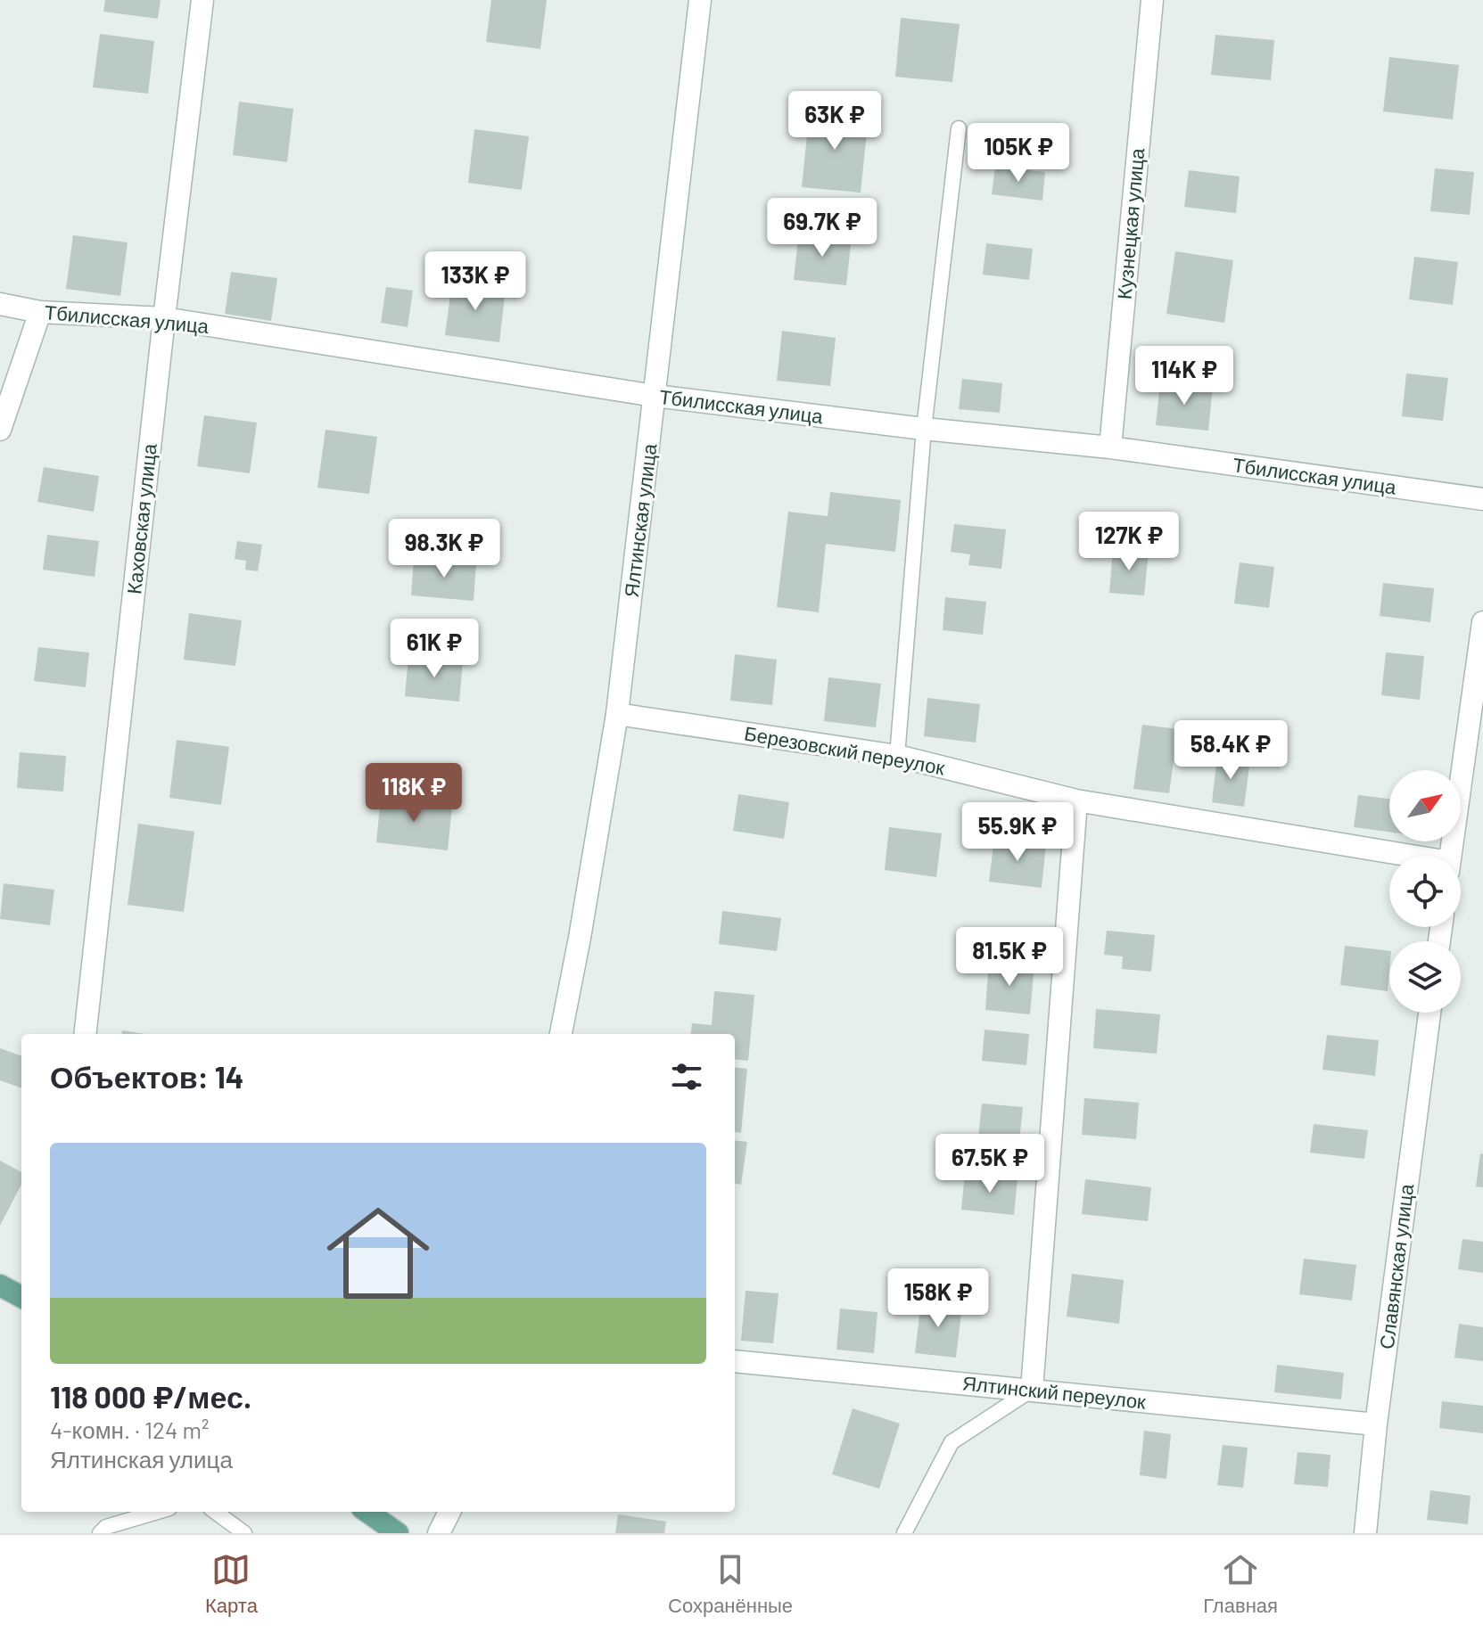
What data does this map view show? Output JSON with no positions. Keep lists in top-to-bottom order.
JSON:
{
  "streets": {
    "street": [
      "Кузнецкая улица",
      "Тбилисская улица",
      "Каховская улица",
      "Ялтинская улица",
      "Березовский переулок",
      "Славянская улица",
      "Ялтинский переулок"
    ]
  },
  "crossings": [
    ["Кузнецкая улица", "Тбилисская улица"],
    ["Тбилисская улица", "Каховская улица"],
    ["Тбилисская улица", "Ялтинская улица"],
    ["Ялтинская улица", "Березовский переулок"],
    ["Славянская улица", "Ялтинский переулок"]
  ],
  "north": "top right",
  "page": {
    "price": [
      "63K ₽",
      "105K ₽",
      "69.7K ₽",
      "133K ₽",
      "114K ₽",
      "127K ₽",
      "98.3K ₽",
      "61K ₽",
      "58.4K ₽",
      "118K ₽",
      "55.9K ₽",
      "81.5K ₽",
      "67.5K ₽",
      "158K ₽"
    ],
    "heading": "Объектов: 14",
    "list": [
      {
        "name": "118 000 ₽/мес.",
        "note": "4-комн. · 124 m² · Ялтинская улица"
      }
    ],
    "tabs": ["Карта", "Сохранённые", "Главная"]
  }
}
